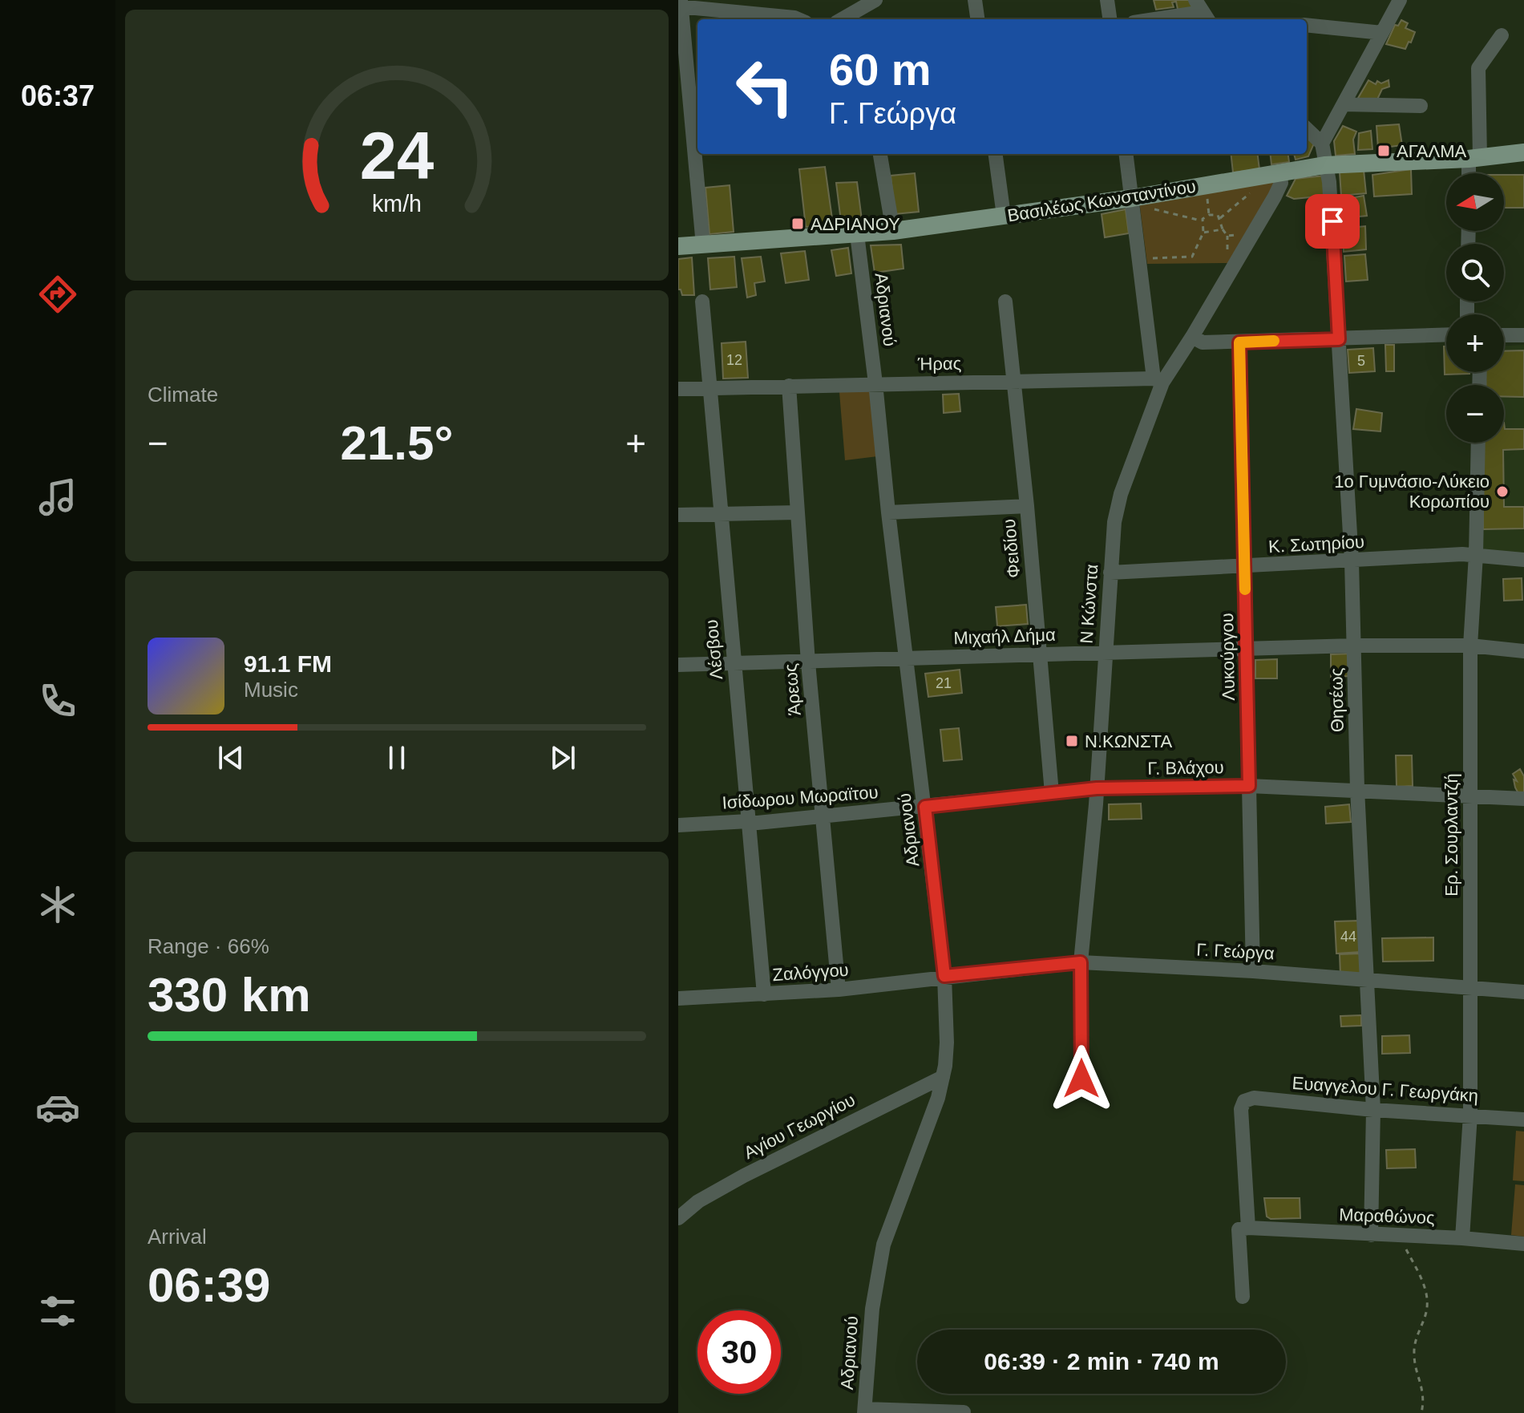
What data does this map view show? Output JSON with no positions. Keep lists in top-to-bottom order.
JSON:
{
  "streets": {
    "main road": ["Βασιλέως Κωνσταντίνου"],
    "street": [
      "Αδριανού",
      "Ήρας",
      "Κ. Σωτηρίου",
      "Φειδίου",
      "Ν Κώνστα",
      "Μιχαήλ Δήμα",
      "Λέσβου",
      "Λυκούργου",
      "Άρεως",
      "Θησέως",
      "Γ. Βλάχου",
      "Ισίδωρου Μωραϊτου",
      "Ερ. Σουρλαντζή",
      "Γ. Γεώργα",
      "Ζαλόγγου",
      "Ευαγγελου Γ. Γεωργάκη",
      "Αγίου Γεωργίου",
      "Μαραθώνος"
    ]
  },
  "crossings": [
    ["Βασιλέως Κωνσταντίνου", "Αδριανού"],
    ["Βασιλέως Κωνσταντίνου", "Ν Κώνστα"],
    ["Βασιλέως Κωνσταντίνου", "Θησέως"],
    ["Αδριανού", "Ήρας"],
    ["Αδριανού", "Μιχαήλ Δήμα"],
    ["Αδριανού", "Γ. Βλάχου"],
    ["Αδριανού", "Ισίδωρου Μωραϊτου"],
    ["Αδριανού", "Γ. Γεώργα"],
    ["Αδριανού", "Ζαλόγγου"],
    ["Αδριανού", "Αγίου Γεωργίου"],
    ["Ήρας", "Φειδίου"],
    ["Ήρας", "Ν Κώνστα"],
    ["Ήρας", "Λέσβου"],
    ["Ήρας", "Άρεως"],
    ["Κ. Σωτηρίου", "Ν Κώνστα"],
    ["Κ. Σωτηρίου", "Λυκούργου"],
    ["Κ. Σωτηρίου", "Θησέως"],
    ["Κ. Σωτηρίου", "Ερ. Σουρλαντζή"],
    ["Φειδίου", "Μιχαήλ Δήμα"],
    ["Φειδίου", "Γ. Βλάχου"],
    ["Ν Κώνστα", "Μιχαήλ Δήμα"],
    ["Ν Κώνστα", "Γ. Βλάχου"],
    ["Ν Κώνστα", "Γ. Γεώργα"],
    ["Μιχαήλ Δήμα", "Λέσβου"],
    ["Μιχαήλ Δήμα", "Λυκούργου"],
    ["Μιχαήλ Δήμα", "Άρεως"],
    ["Μιχαήλ Δήμα", "Θησέως"],
    ["Μιχαήλ Δήμα", "Ερ. Σουρλαντζή"],
    ["Λέσβου", "Ισίδωρου Μωραϊτου"],
    ["Λέσβου", "Ζαλόγγου"],
    ["Λυκούργου", "Γ. Βλάχου"],
    ["Λυκούργου", "Γ. Γεώργα"],
    ["Άρεως", "Ισίδωρου Μωραϊτου"],
    ["Άρεως", "Ζαλόγγου"],
    ["Θησέως", "Γ. Βλάχου"],
    ["Θησέως", "Γ. Γεώργα"],
    ["Θησέως", "Ευαγγελου Γ. Γεωργάκη"],
    ["Θησέως", "Μαραθώνος"],
    ["Γ. Βλάχου", "Ισίδωρου Μωραϊτου"],
    ["Γ. Βλάχου", "Ερ. Σουρλαντζή"],
    ["Ερ. Σουρλαντζή", "Γ. Γεώργα"],
    ["Ερ. Σουρλαντζή", "Ευαγγελου Γ. Γεωργάκη"],
    ["Ερ. Σουρλαντζή", "Μαραθώνος"],
    ["Γ. Γεώργα", "Ζαλόγγου"],
    ["Ευαγγελου Γ. Γεωργάκη", "Μαραθώνος"]
  ],
  "places": {
    "transit": ["ΑΓΑΛΜΑ", "ΑΔΡΙΑΝΟΥ", "Ν.ΚΩΝΣΤΑ"],
    "other": ["1ο Γυμνάσιο-Λύκειο Κορωπίου"]
  },
  "house_numbers": [
    "12",
    "5",
    "21",
    "44"
  ],
  "north": "left",
  "page": {
    "tabs": "06:37",
    "turn": ["60 m", "Γ. Γεώργα"],
    "map_buttons": ["+", "−"],
    "tile": [
      "Climate",
      ["Range · 66%", "330 km"],
      ["Arrival", "06:39"]
    ],
    "heat": ["−", "21.5°", "+"],
    "song": ["91.1 FM", "Music"],
    "limit": "30",
    "trip": "06:39 · 2 min · 740 m",
    "gauge": ["24", "km/h"]
  }
}
